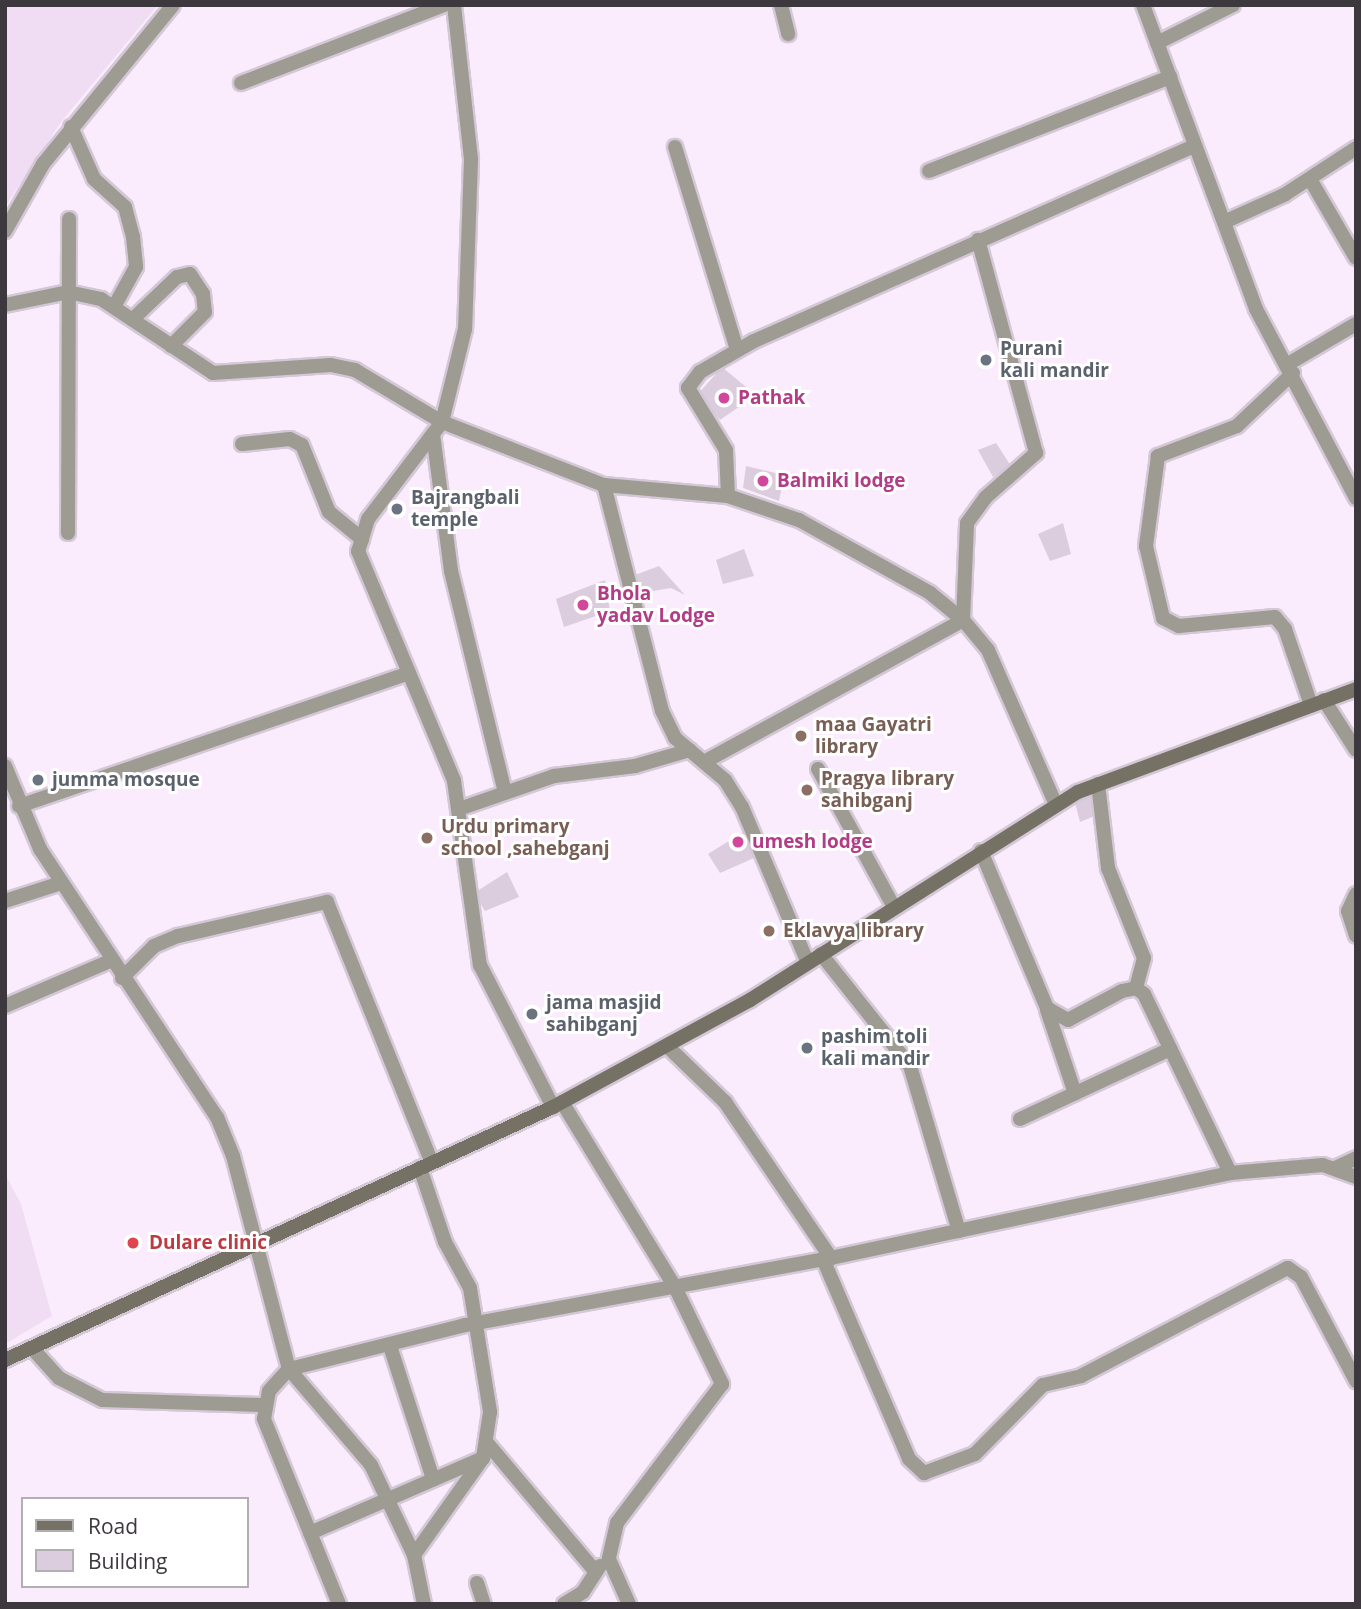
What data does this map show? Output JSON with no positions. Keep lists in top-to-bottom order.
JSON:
{
  "places": [
    "Purani kali mandir",
    "Pathak",
    "Balmiki lodge",
    "Bajrangbali temple",
    "Bhola yadav Lodge",
    "maa Gayatri library",
    "jumma mosque",
    "Pragya library sahibganj",
    "Urdu primary school ,sahebganj",
    "umesh lodge",
    "Eklavya library",
    "jama masjid sahibganj",
    "pashim toli kali mandir",
    "Dulare clinic"
  ],
  "legend": ["Road", "Building"]
}
